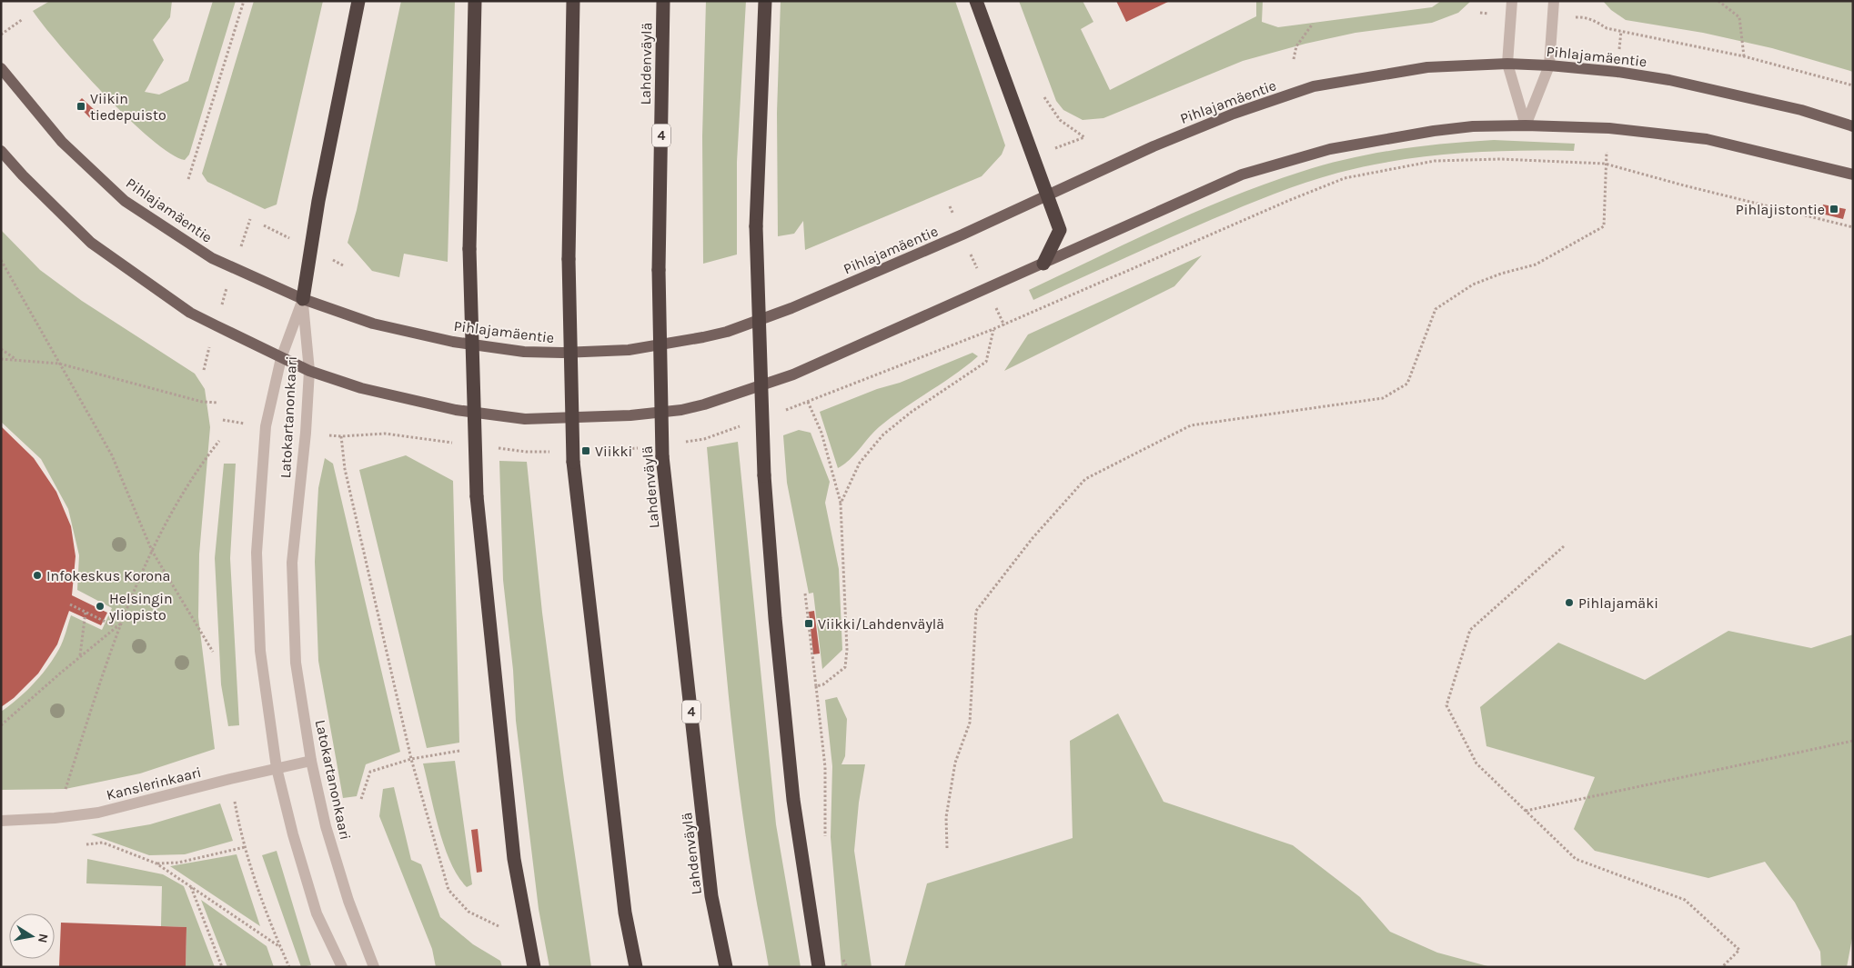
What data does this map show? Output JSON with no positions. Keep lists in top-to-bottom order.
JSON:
{
  "streets": {
    "highway": ["Lahdenväylä", "4"],
    "main road": ["Pihlajamäentie"],
    "street": ["Latokartanonkaari", "Kanslerinkaari"]
  },
  "crossings": [
    ["Pihlajamäentie", "Latokartanonkaari"],
    ["Latokartanonkaari", "Kanslerinkaari"]
  ],
  "places": {
    "transit": [
      "Viikin tiedepuisto",
      "Pihlajistontie",
      "Viikki",
      "Viikki/Lahdenväylä"
    ],
    "other": ["Infokeskus Korona", "Pihlajamäki", "Helsingin yliopisto"]
  },
  "north": "right"
}
